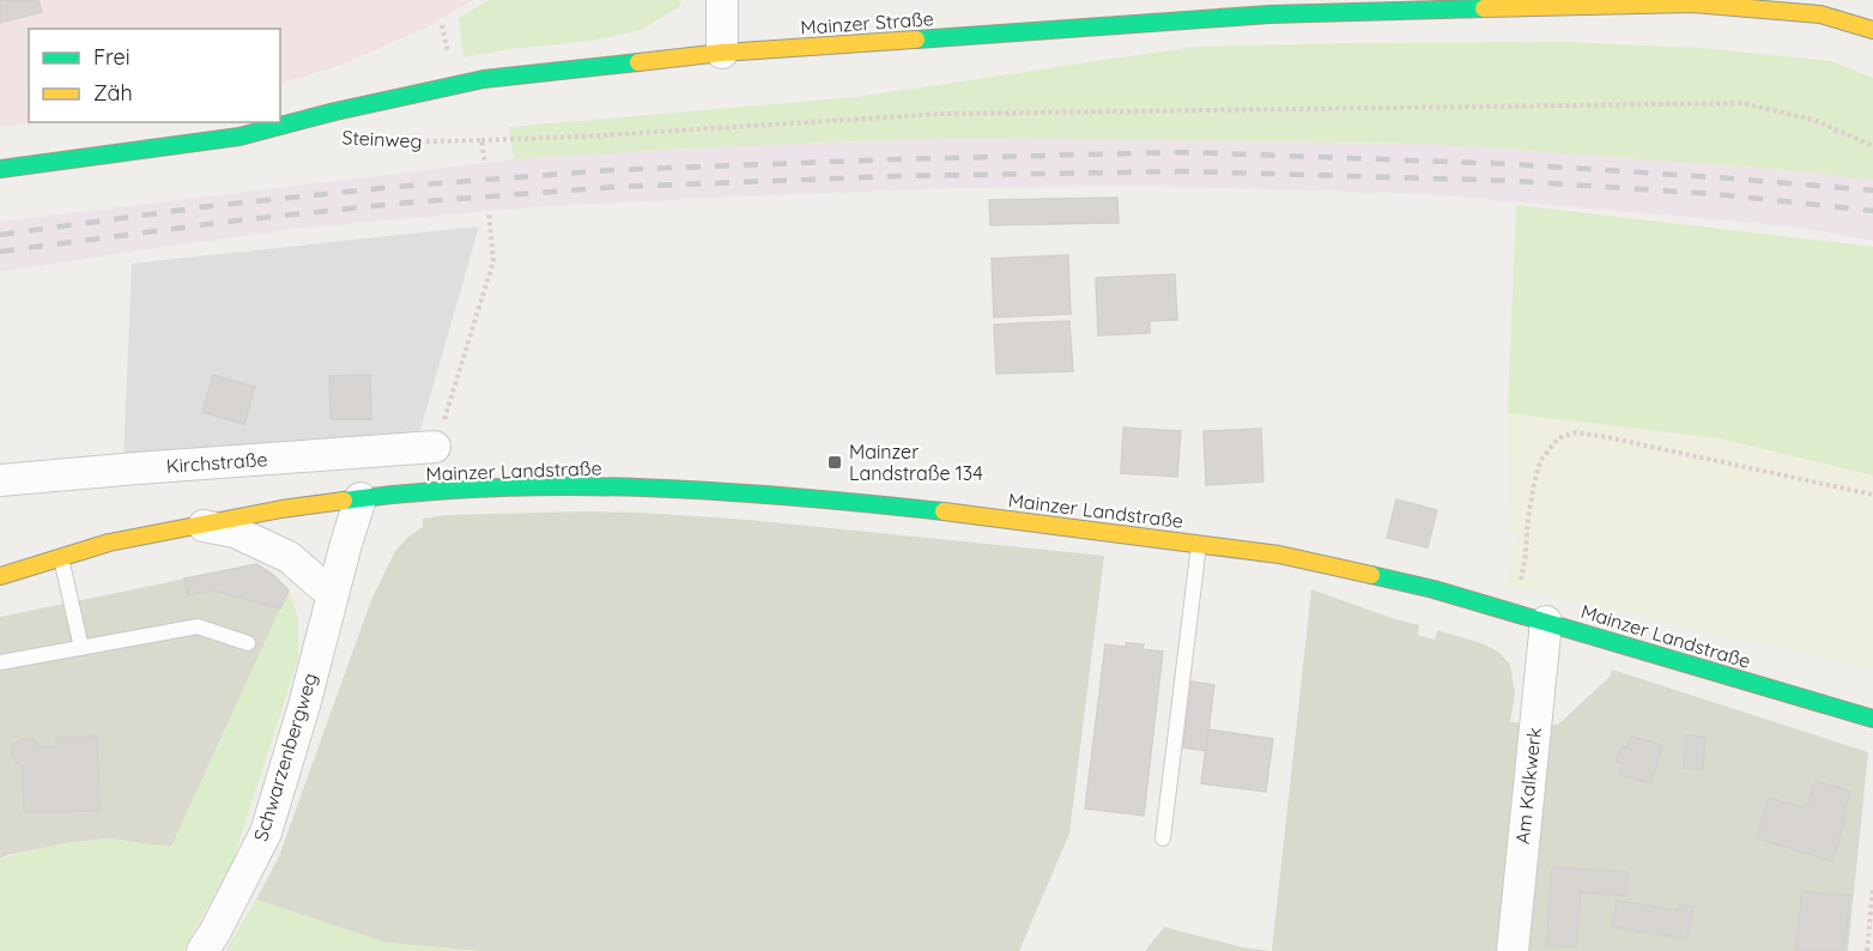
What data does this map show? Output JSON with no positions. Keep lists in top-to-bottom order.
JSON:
{
  "streets": {
    "main road": ["Mainzer Straße", "Mainzer Landstraße"],
    "street": ["Kirchstraße", "Schwarzenbergweg", "Am Kalkwerk"],
    "path": ["Steinweg"]
  },
  "crossings": [
    ["Mainzer Landstraße", "Schwarzenbergweg"],
    ["Mainzer Landstraße", "Am Kalkwerk"]
  ],
  "places": {
    "transit": ["Mainzer Landstraße 134"]
  },
  "legend": ["Frei", "Zäh"]
}
